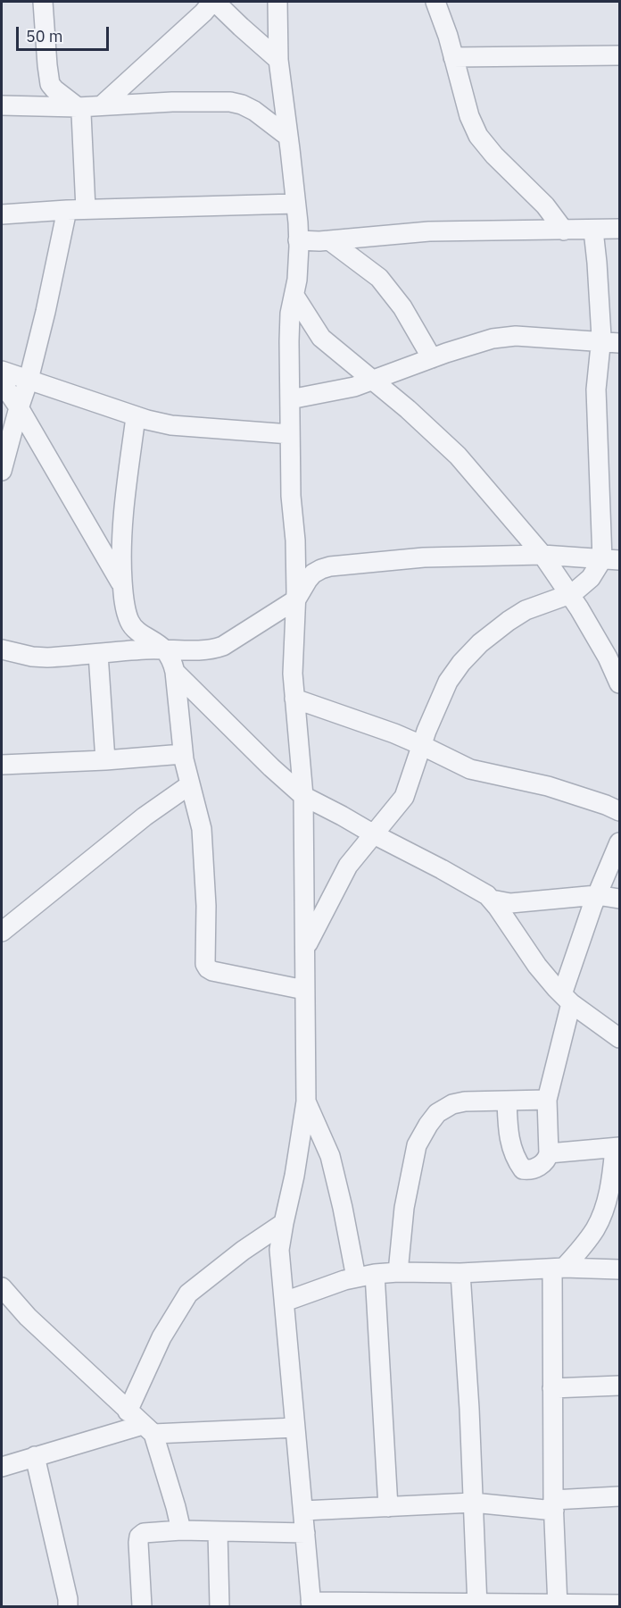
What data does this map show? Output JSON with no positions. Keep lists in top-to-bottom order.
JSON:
{
  "scale_bar": "50 m"
}
